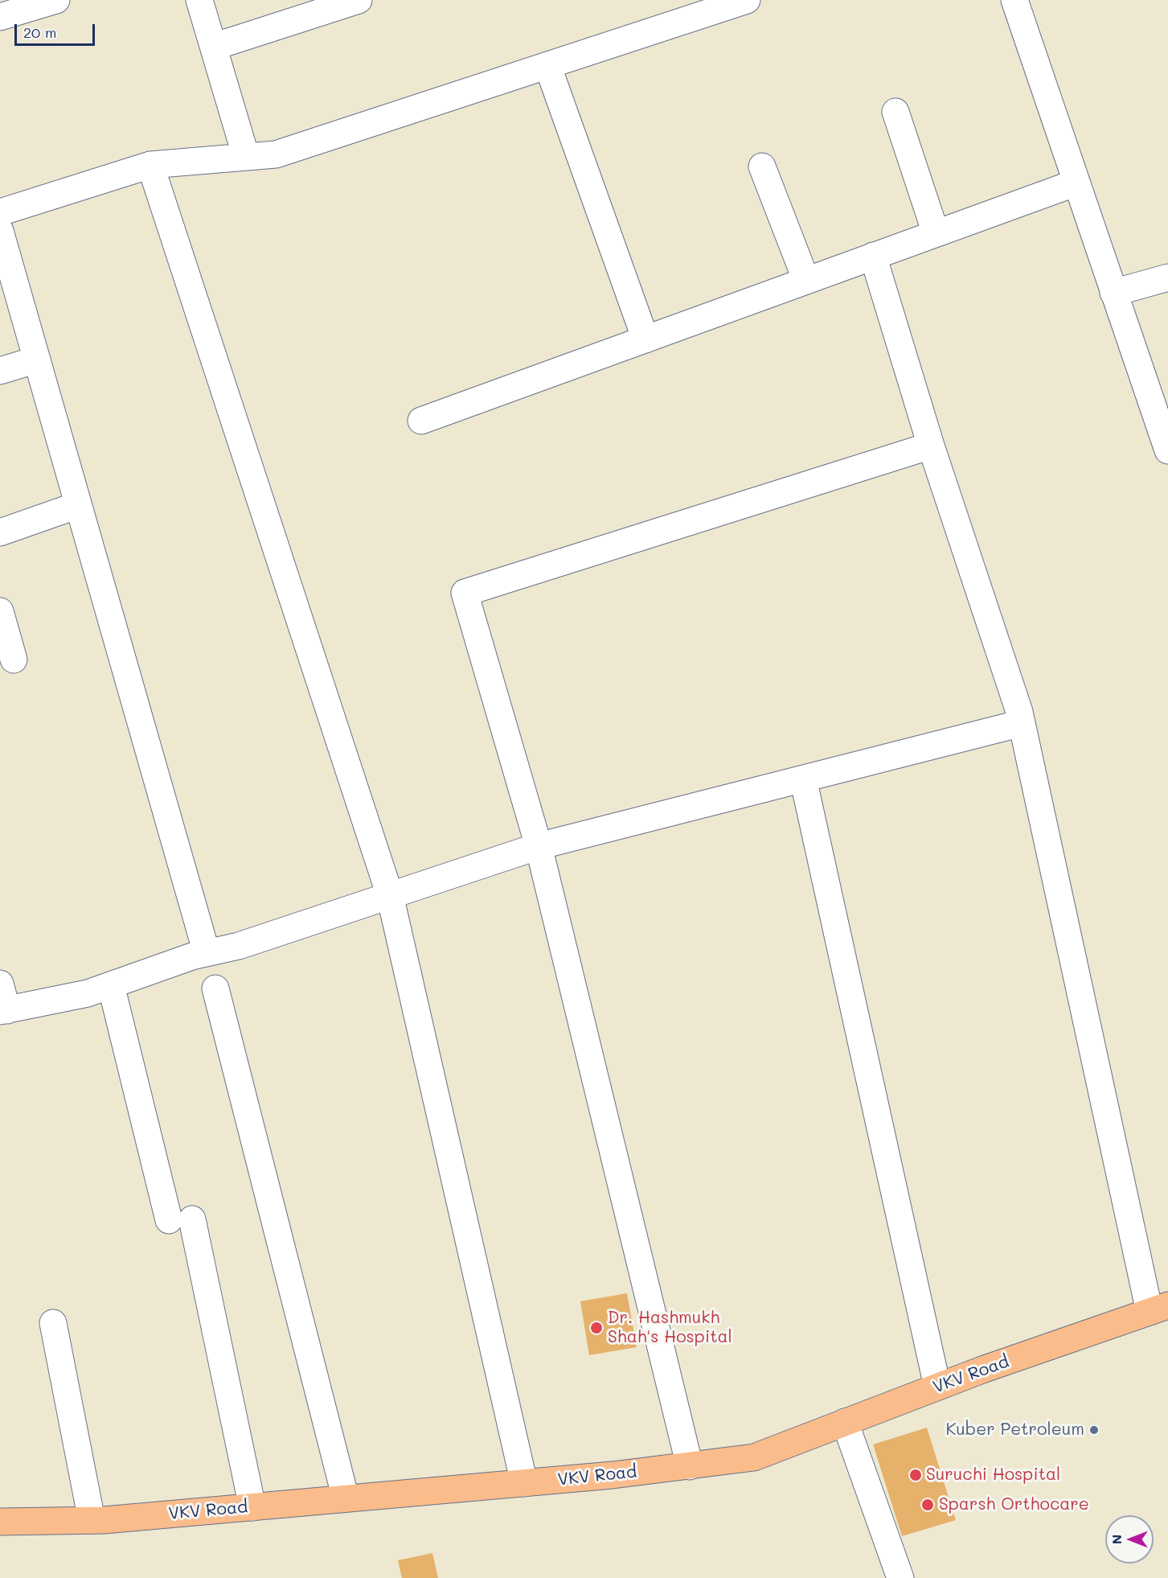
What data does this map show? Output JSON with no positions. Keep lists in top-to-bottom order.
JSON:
{
  "streets": {
    "main road": ["VKV Road"]
  },
  "places": [
    "Dr. Hashmukh Shah's Hospital",
    "Kuber Petroleum",
    "Suruchi Hospital",
    "Sparsh Orthocare"
  ],
  "scale_bar": "20 m",
  "north": "left"
}
